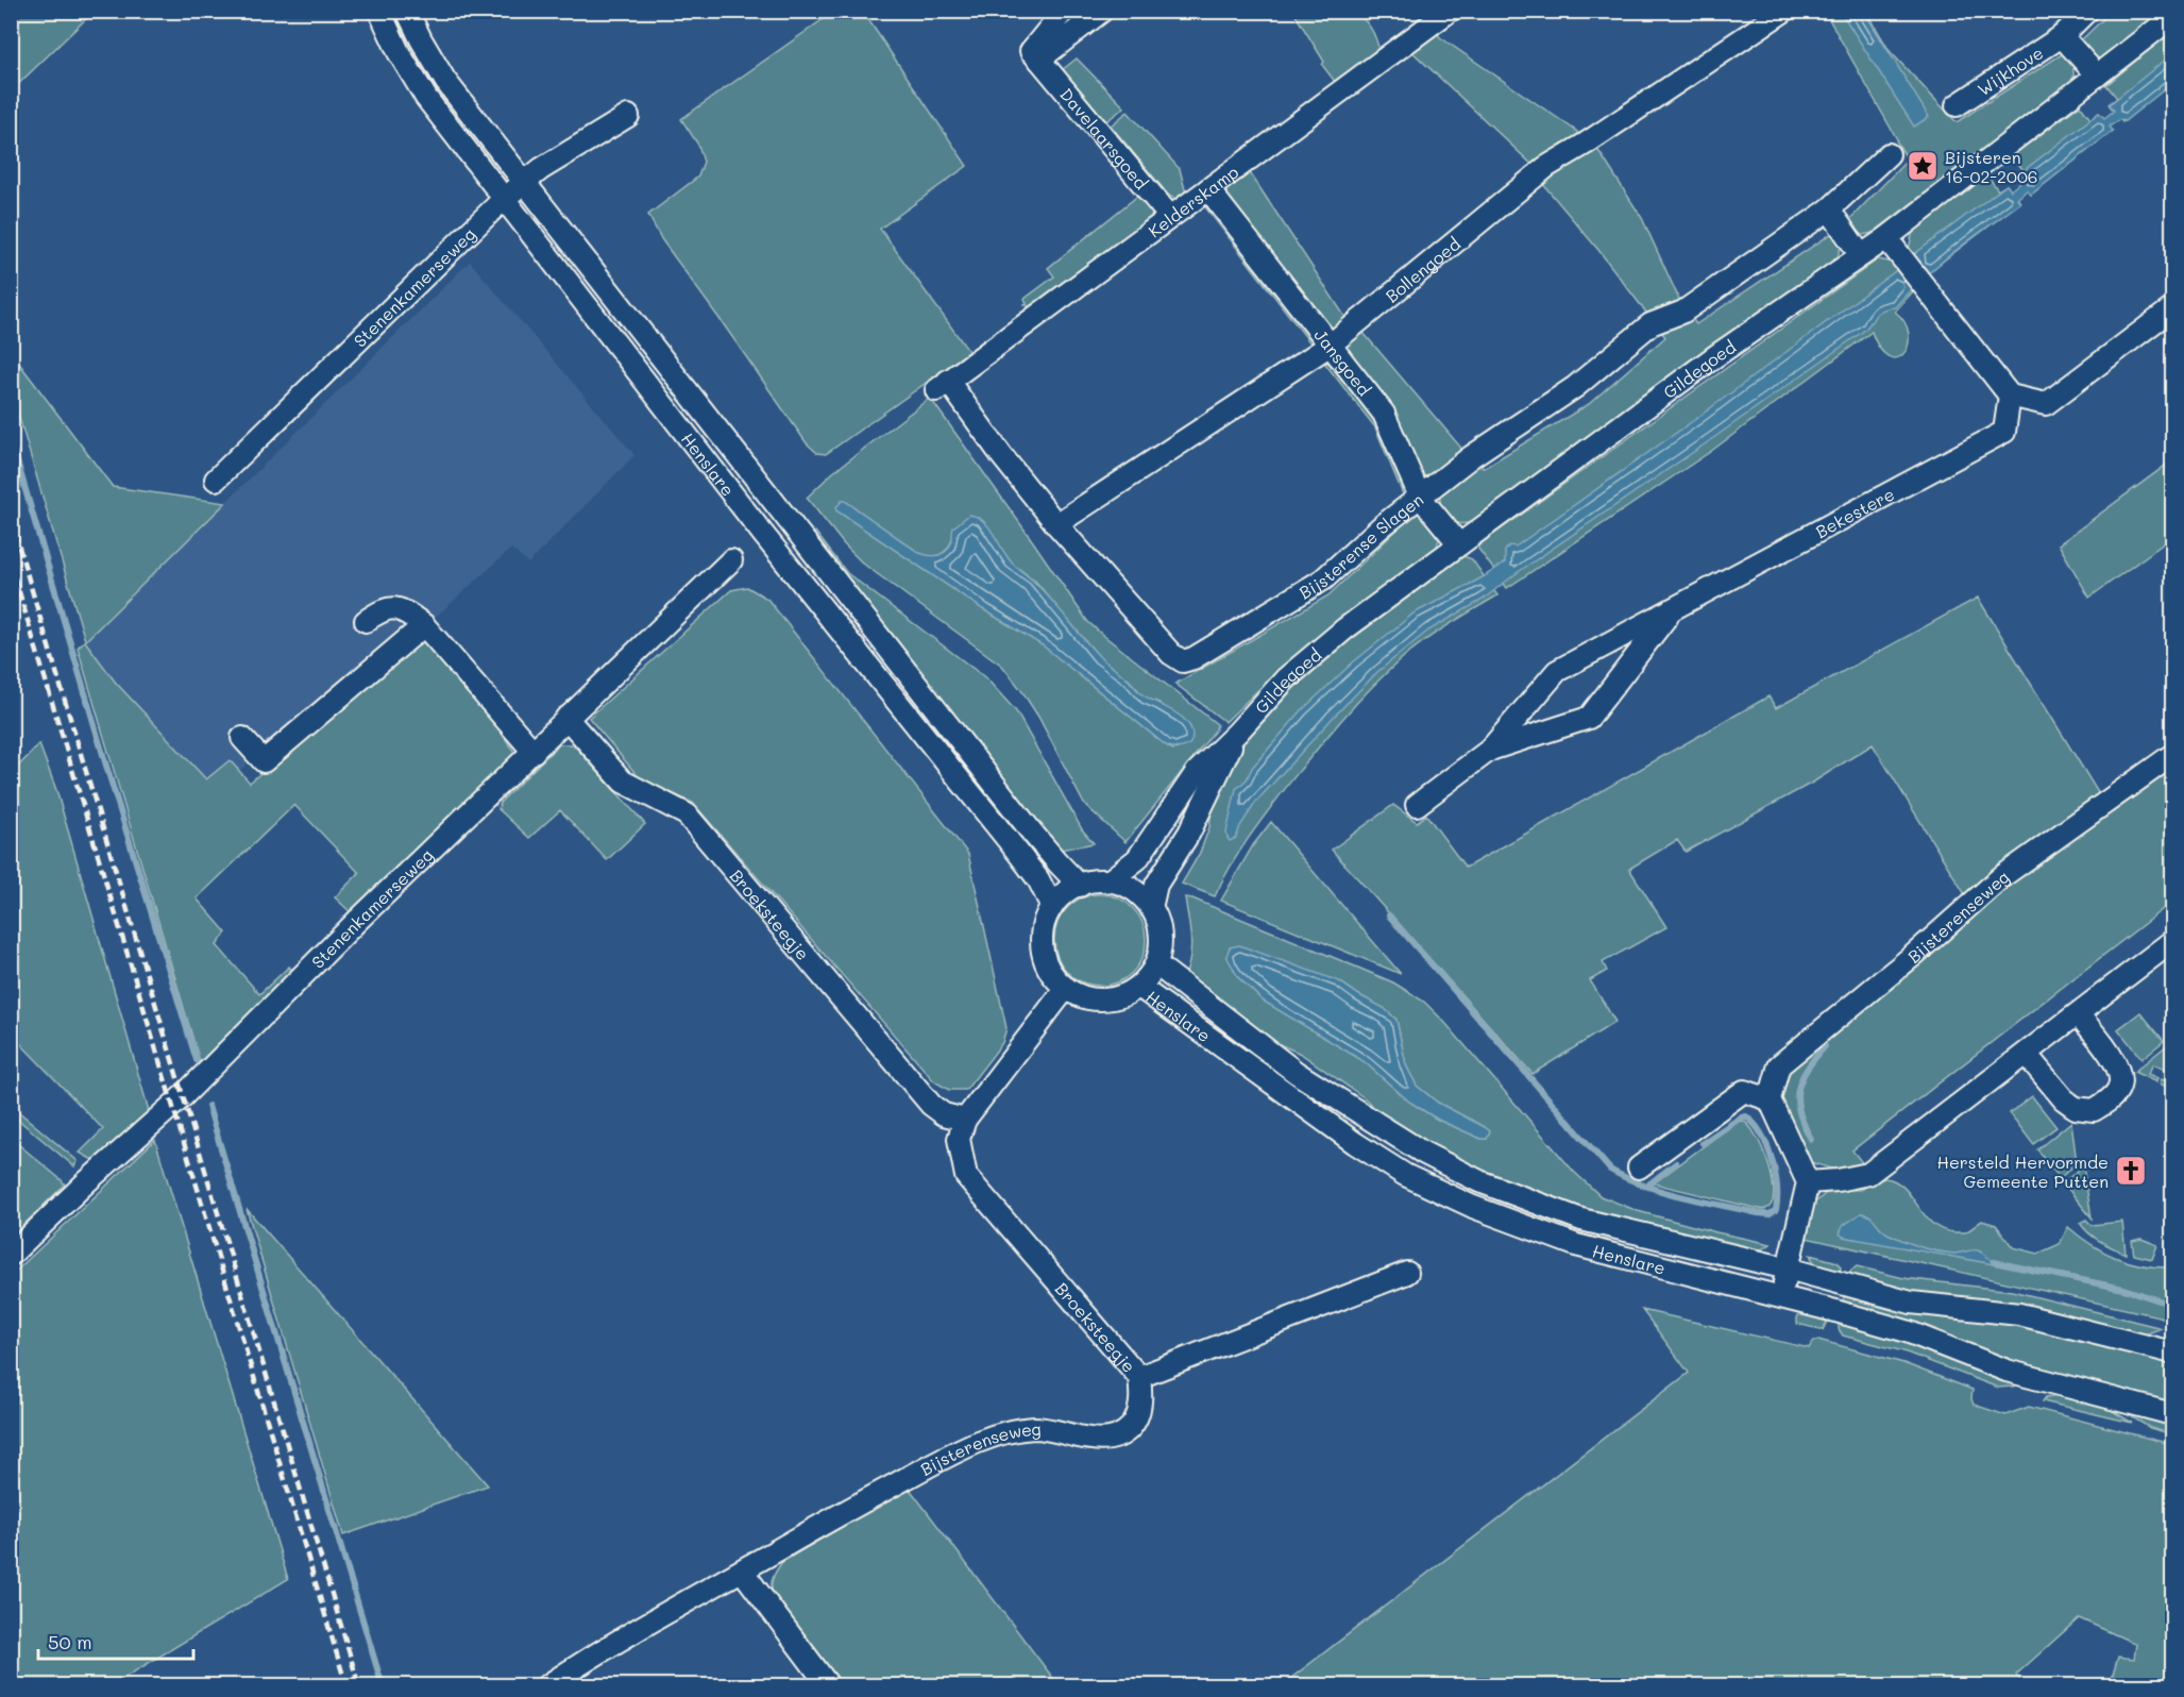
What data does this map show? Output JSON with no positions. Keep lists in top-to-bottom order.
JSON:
{
  "streets": {
    "street": [
      "Wijkhove",
      "Davelaarsgoed",
      "Kelderskamp",
      "Bollengoed",
      "Stenenkamerseweg",
      "Jansgoed",
      "Gildegoed",
      "Henslare",
      "Bekestere",
      "Bijsterense Slagen",
      "Broeksteegje",
      "Bijsterenseweg"
    ]
  },
  "crossings": [
    ["Wijkhove", "Gildegoed"],
    ["Davelaarsgoed", "Kelderskamp"],
    ["Kelderskamp", "Jansgoed"],
    ["Kelderskamp", "Bijsterense Slagen"],
    ["Bollengoed", "Jansgoed"],
    ["Bollengoed", "Bijsterense Slagen"],
    ["Stenenkamerseweg", "Henslare"],
    ["Stenenkamerseweg", "Broeksteegje"],
    ["Jansgoed", "Gildegoed"],
    ["Jansgoed", "Bijsterense Slagen"],
    ["Gildegoed", "Henslare"],
    ["Gildegoed", "Broeksteegje"],
    ["Henslare", "Broeksteegje"],
    ["Broeksteegje", "Bijsterenseweg"]
  ],
  "places": {
    "place": ["Bijsteren 16-02-2006"],
    "church": ["Hersteld Hervormde Gemeente Putten"]
  },
  "scale_bar": "50 m"
}
